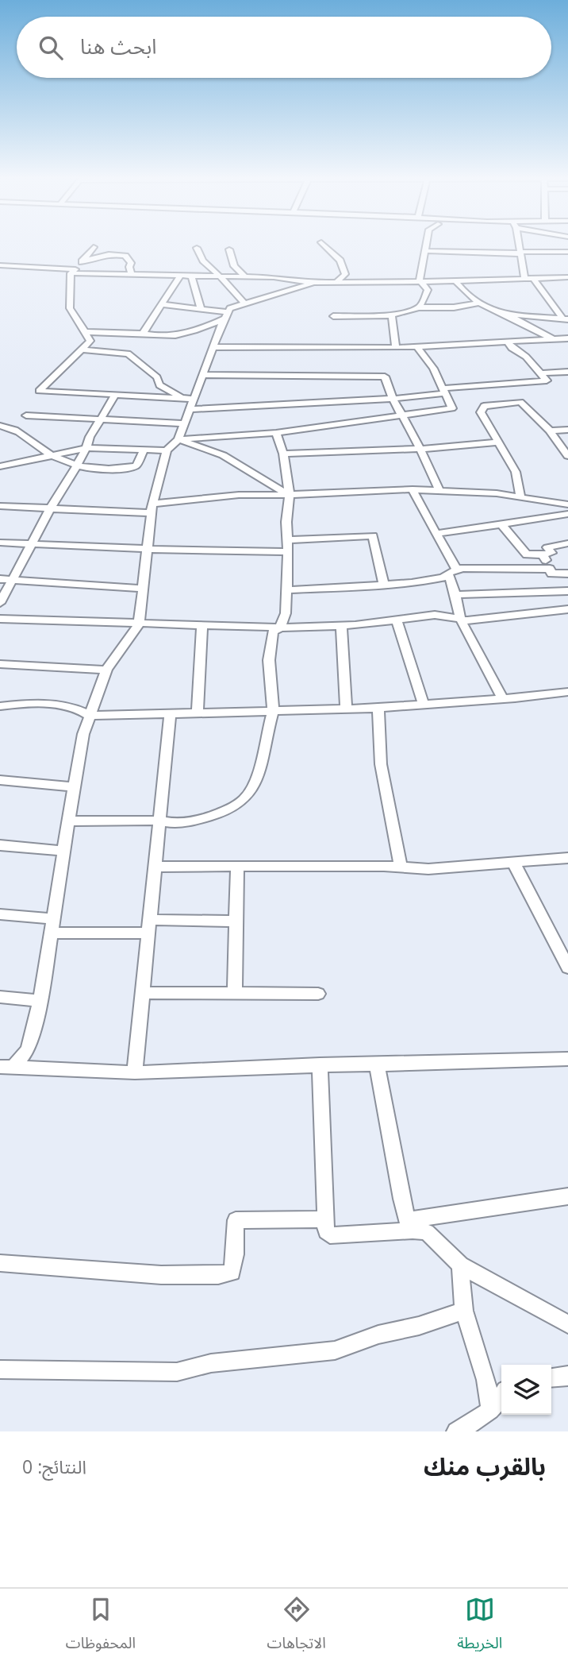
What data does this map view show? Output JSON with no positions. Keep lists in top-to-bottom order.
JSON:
{
  "page": {
    "search": "ابحث هنا",
    "heading": ["بالقرب منك", "النتائج: 0"],
    "nav": ["الخريطة", "الاتجاهات", "المحفوظات"]
  }
}
